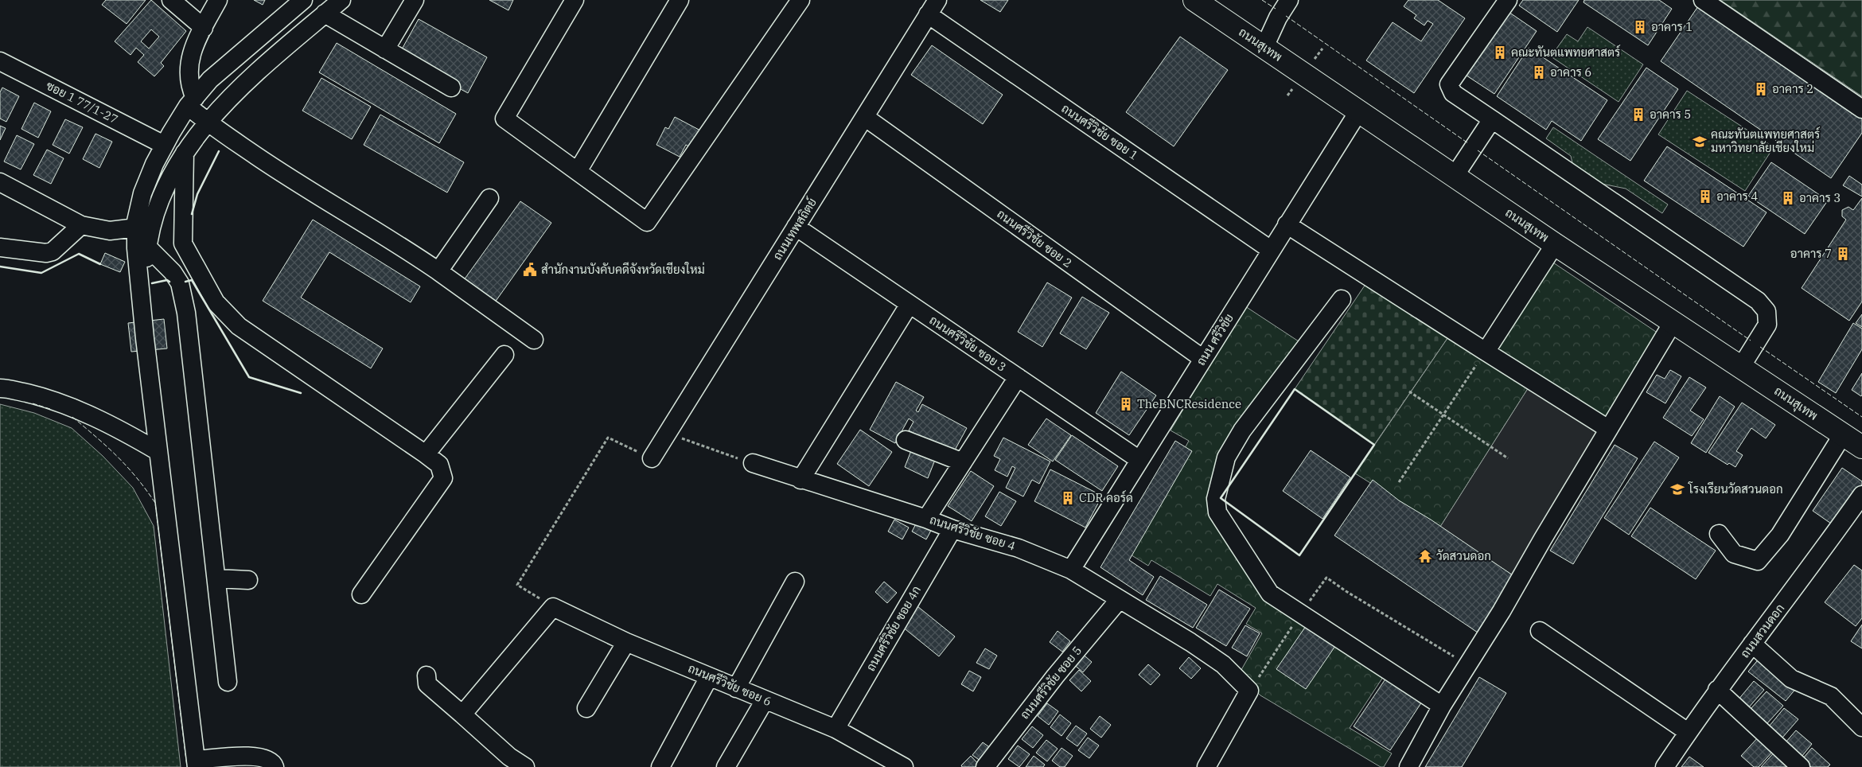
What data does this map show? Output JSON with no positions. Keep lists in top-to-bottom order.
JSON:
{
  "streets": {
    "main road": ["ถนนสุเทพ"],
    "street": [
      "ซอย 1 77/1-27",
      "ถนนศรีวิชัย ซอย 1",
      "ถนนเทพสถิตย์",
      "ถนนศรีวิชัย ซอย 2",
      "ถนน ศรีวิชัย",
      "ถนนศรีวิชัย ซอย 3",
      "ถนนศรีวิชัย ซอย 4",
      "ถนนศรีวิชัย ซอย 4ก",
      "ถนนสวนดอก",
      "ถนนศรีวิชัย ซอย 5",
      "ถนนศรีวิชัย ซอย 6"
    ]
  },
  "crossings": [
    ["ถนนสุเทพ", "ถนน ศรีวิชัย"],
    ["ถนนศรีวิชัย ซอย 1", "ถนนเทพสถิตย์"],
    ["ถนนศรีวิชัย ซอย 1", "ถนน ศรีวิชัย"],
    ["ถนนเทพสถิตย์", "ถนนศรีวิชัย ซอย 2"],
    ["ถนนเทพสถิตย์", "ถนนศรีวิชัย ซอย 3"],
    ["ถนนศรีวิชัย ซอย 2", "ถนน ศรีวิชัย"],
    ["ถนน ศรีวิชัย", "ถนนศรีวิชัย ซอย 3"],
    ["ถนน ศรีวิชัย", "ถนนศรีวิชัย ซอย 4"],
    ["ถนนศรีวิชัย ซอย 4", "ถนนศรีวิชัย ซอย 4ก"],
    ["ถนนศรีวิชัย ซอย 4", "ถนนศรีวิชัย ซอย 5"],
    ["ถนนศรีวิชัย ซอย 4ก", "ถนนศรีวิชัย ซอย 6"]
  ],
  "places": {
    "building": [
      "อาคาร 1",
      "คณะทันตแพทยศาสตร์",
      "อาคาร 6",
      "อาคาร 2",
      "อาคาร 5",
      "อาคาร 4",
      "อาคาร 3",
      "อาคาร 7",
      "TheBNCResidence",
      "CDR คอร์ด"
    ],
    "school or university": ["คณะทันตแพทยศาสตร์ มหาวิทยาลัยเชียงใหม่", "โรงเรียนวัดสวนดอก"],
    "public building": ["สำนักงานบังคับคดีจังหวัดเชียงใหม่"],
    "temple": ["วัดสวนดอก"]
  }
}
